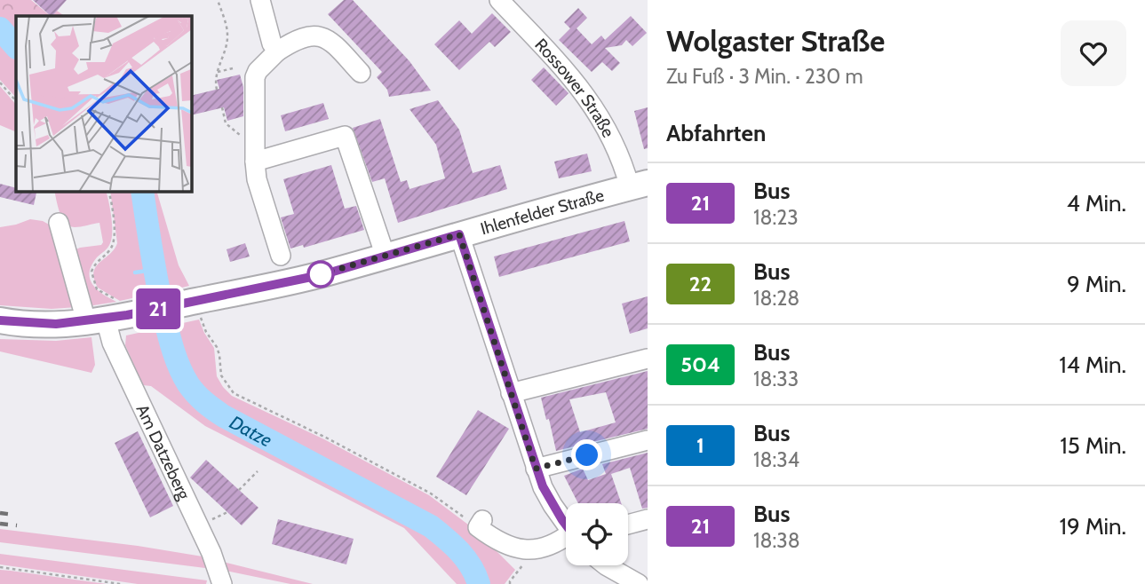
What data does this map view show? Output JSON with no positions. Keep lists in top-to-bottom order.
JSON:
{
  "streets": {
    "main road": ["Ihlenfelder Straße"],
    "street": ["Rossower Straße", "Am Datzeberg"]
  },
  "crossings": [
    ["Rossower Straße", "Ihlenfelder Straße"],
    ["Ihlenfelder Straße", "Am Datzeberg"]
  ],
  "water": ["Datze"],
  "lines": ["bus line 21"],
  "page": {
    "on_map": "21",
    "heading": [
      ["Wolgaster Straße", "Zu Fuß · 3 Min. · 230 m"],
      "Abfahrten"
    ],
    "list": [
      {
        "mark": "21",
        "name": "Bus",
        "note": "18:23",
        "value": "4 Min."
      },
      {
        "mark": "22",
        "name": "Bus",
        "note": "18:28",
        "value": "9 Min."
      },
      {
        "mark": "504",
        "name": "Bus",
        "note": "18:33",
        "value": "14 Min."
      },
      {
        "mark": "1",
        "name": "Bus",
        "note": "18:34",
        "value": "15 Min."
      },
      {
        "mark": "21",
        "name": "Bus",
        "note": "18:38",
        "value": "19 Min."
      }
    ]
  }
}
